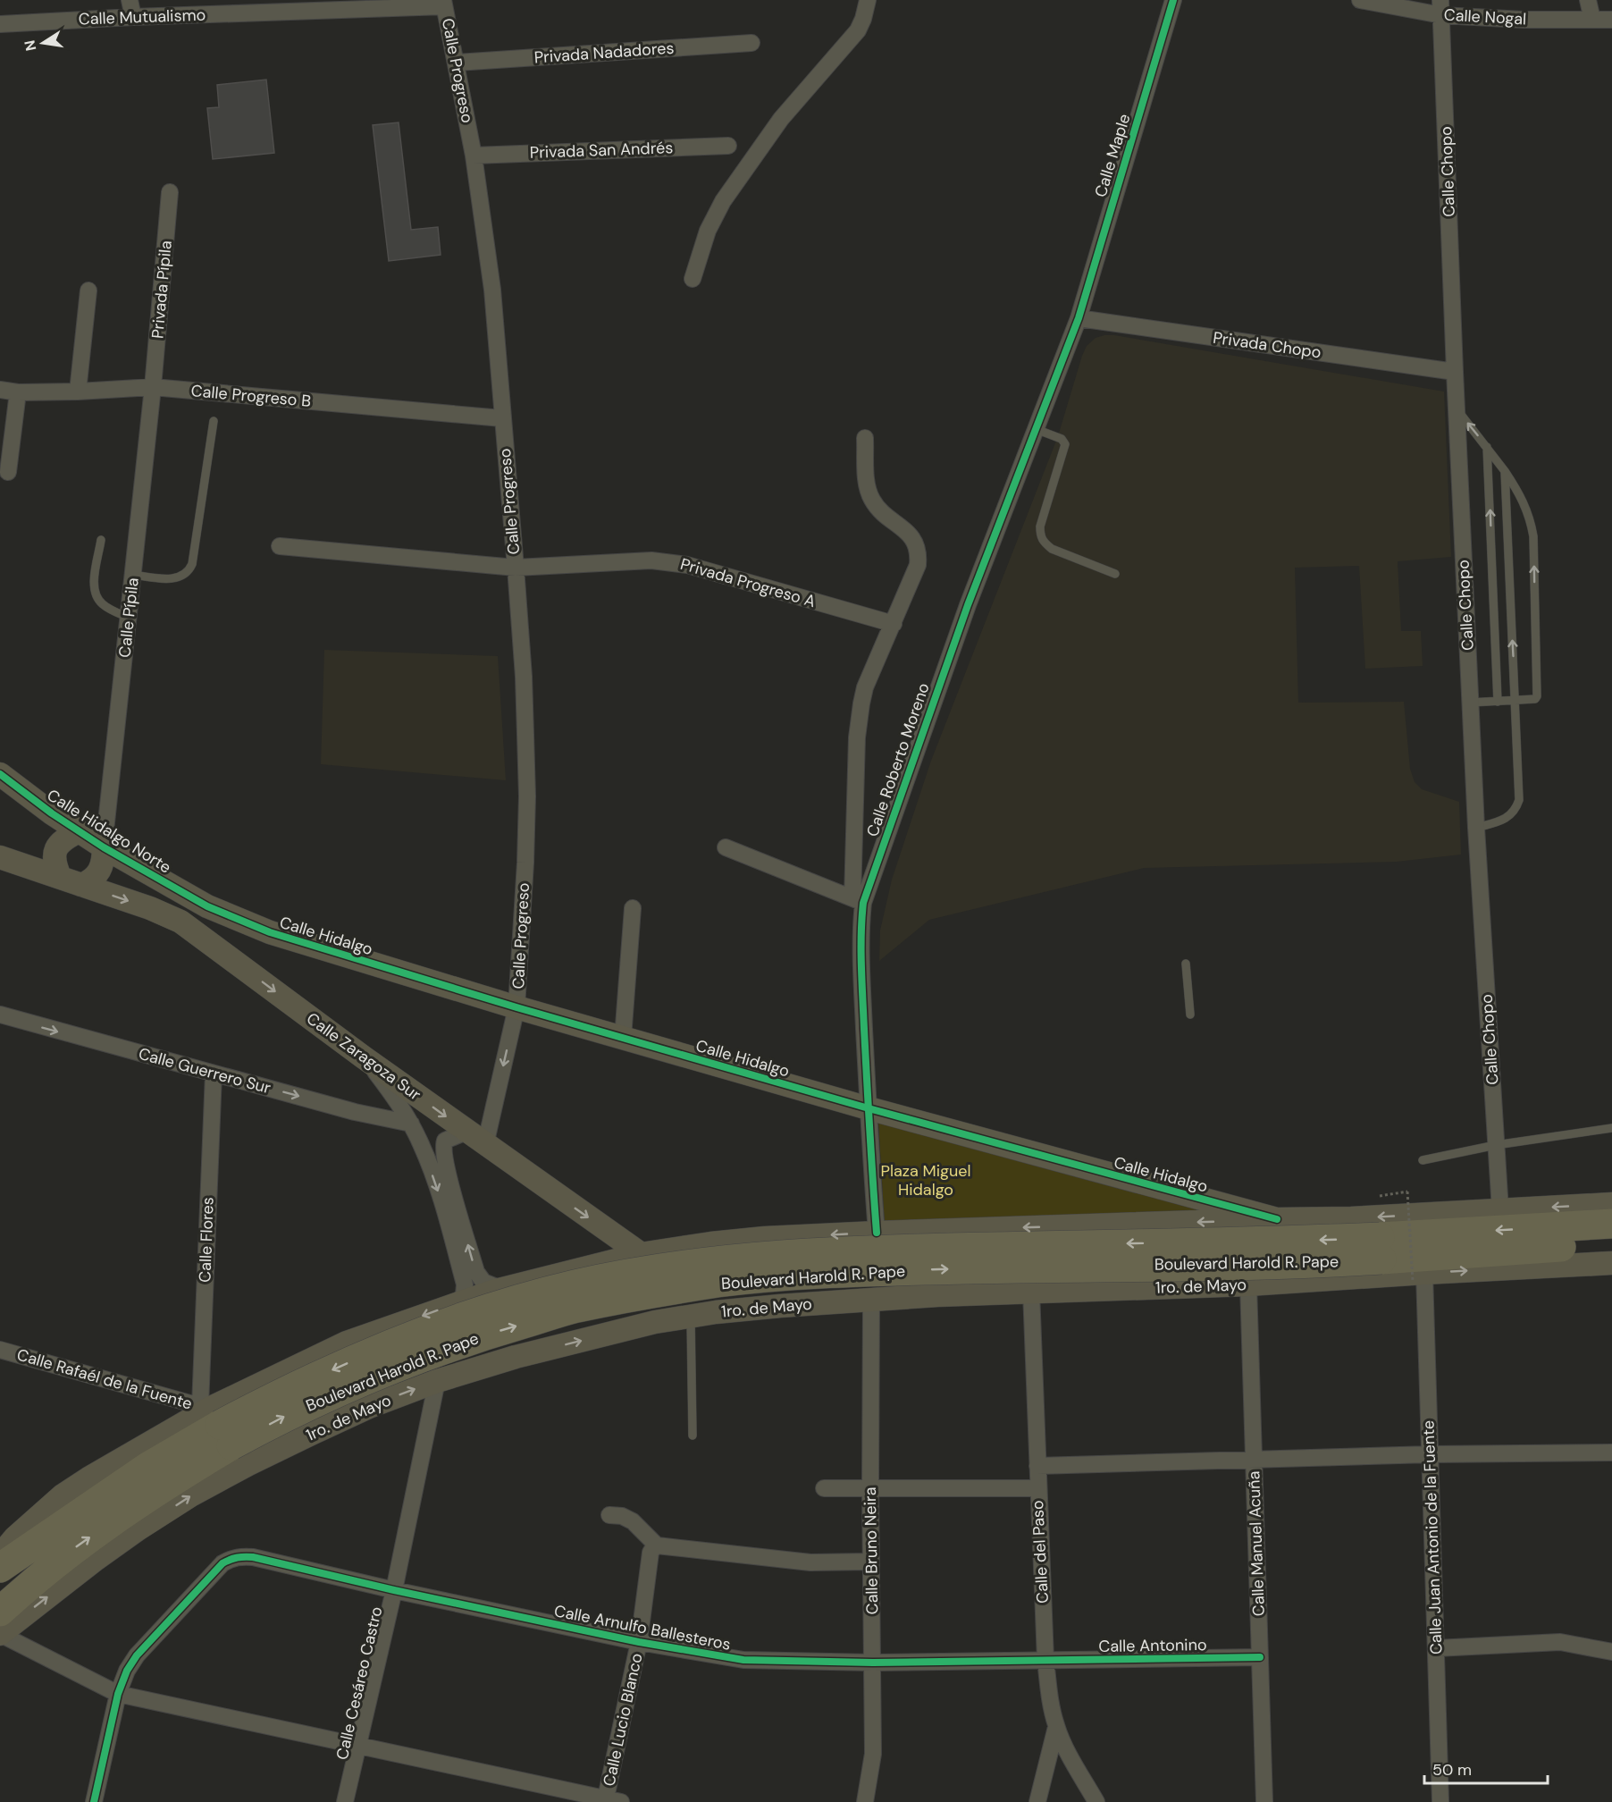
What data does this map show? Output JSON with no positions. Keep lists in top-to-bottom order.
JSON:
{
  "streets": {
    "highway": ["Boulevard Harold R. Pape"],
    "main road": [
      "Calle Hidalgo Norte",
      "Calle Hidalgo",
      "Calle Zaragoza Sur",
      "1ro. de Mayo"
    ],
    "street": [
      "Calle Mutualismo",
      "Calle Nogal",
      "Privada Nadadores",
      "Calle Progreso",
      "Privada San Andrés",
      "Calle Maple",
      "Calle Chopo",
      "Privada Pípila",
      "Privada Chopo",
      "Calle Progreso B",
      "Privada Progreso A",
      "Calle Pípila",
      "Calle Roberto Moreno",
      "Calle Guerrero Sur",
      "Calle Flores",
      "Calle Rafaél de la Fuente",
      "Calle Juan Antonio de la Fuente",
      "Calle Manuel Acuña",
      "Calle Bruno Neira",
      "Calle del Paso",
      "Calle Arnulfo Ballesteros",
      "Calle Antonino",
      "Calle Cesáreo Castro",
      "Calle Lucio Blanco"
    ]
  },
  "crossings": [
    ["Calle Mutualismo", "Calle Progreso"],
    ["Calle Nogal", "Calle Chopo"],
    ["Privada Nadadores", "Calle Progreso"],
    ["Calle Progreso", "Privada San Andrés"],
    ["Calle Progreso", "Calle Progreso B"],
    ["Calle Progreso", "Privada Progreso A"],
    ["Calle Progreso", "Calle Hidalgo"],
    ["Calle Progreso", "Calle Zaragoza Sur"],
    ["Calle Maple", "Privada Chopo"],
    ["Calle Maple", "Calle Roberto Moreno"],
    ["Calle Chopo", "Privada Chopo"],
    ["Privada Pípila", "Calle Progreso B"],
    ["Privada Pípila", "Calle Pípila"],
    ["Privada Chopo", "Calle Roberto Moreno"],
    ["Calle Progreso B", "Calle Pípila"],
    ["Calle Pípila", "Calle Hidalgo Norte"],
    ["Calle Pípila", "Calle Zaragoza Sur"],
    ["Calle Roberto Moreno", "Calle Hidalgo"],
    ["Calle Hidalgo Norte", "Calle Hidalgo"],
    ["Calle Hidalgo Norte", "Calle Zaragoza Sur"],
    ["Calle Zaragoza Sur", "1ro. de Mayo"],
    ["Calle Guerrero Sur", "Calle Flores"],
    ["Calle Flores", "Boulevard Harold R. Pape"],
    ["Calle Flores", "Calle Rafaél de la Fuente"],
    ["Boulevard Harold R. Pape", "Calle Rafaél de la Fuente"],
    ["1ro. de Mayo", "Calle Juan Antonio de la Fuente"],
    ["1ro. de Mayo", "Calle Manuel Acuña"],
    ["1ro. de Mayo", "Calle Bruno Neira"],
    ["1ro. de Mayo", "Calle del Paso"],
    ["1ro. de Mayo", "Calle Cesáreo Castro"],
    ["Calle Manuel Acuña", "Calle Antonino"],
    ["Calle Bruno Neira", "Calle Arnulfo Ballesteros"],
    ["Calle del Paso", "Calle Arnulfo Ballesteros"],
    ["Calle del Paso", "Calle Antonino"],
    ["Calle Arnulfo Ballesteros", "Calle Antonino"],
    ["Calle Arnulfo Ballesteros", "Calle Cesáreo Castro"],
    ["Calle Arnulfo Ballesteros", "Calle Lucio Blanco"]
  ],
  "one_way": ["Calle Zaragoza Sur", "Calle Guerrero Sur"],
  "parks": ["Plaza Miguel Hidalgo"],
  "scale_bar": "50 m",
  "north": "left"
}
